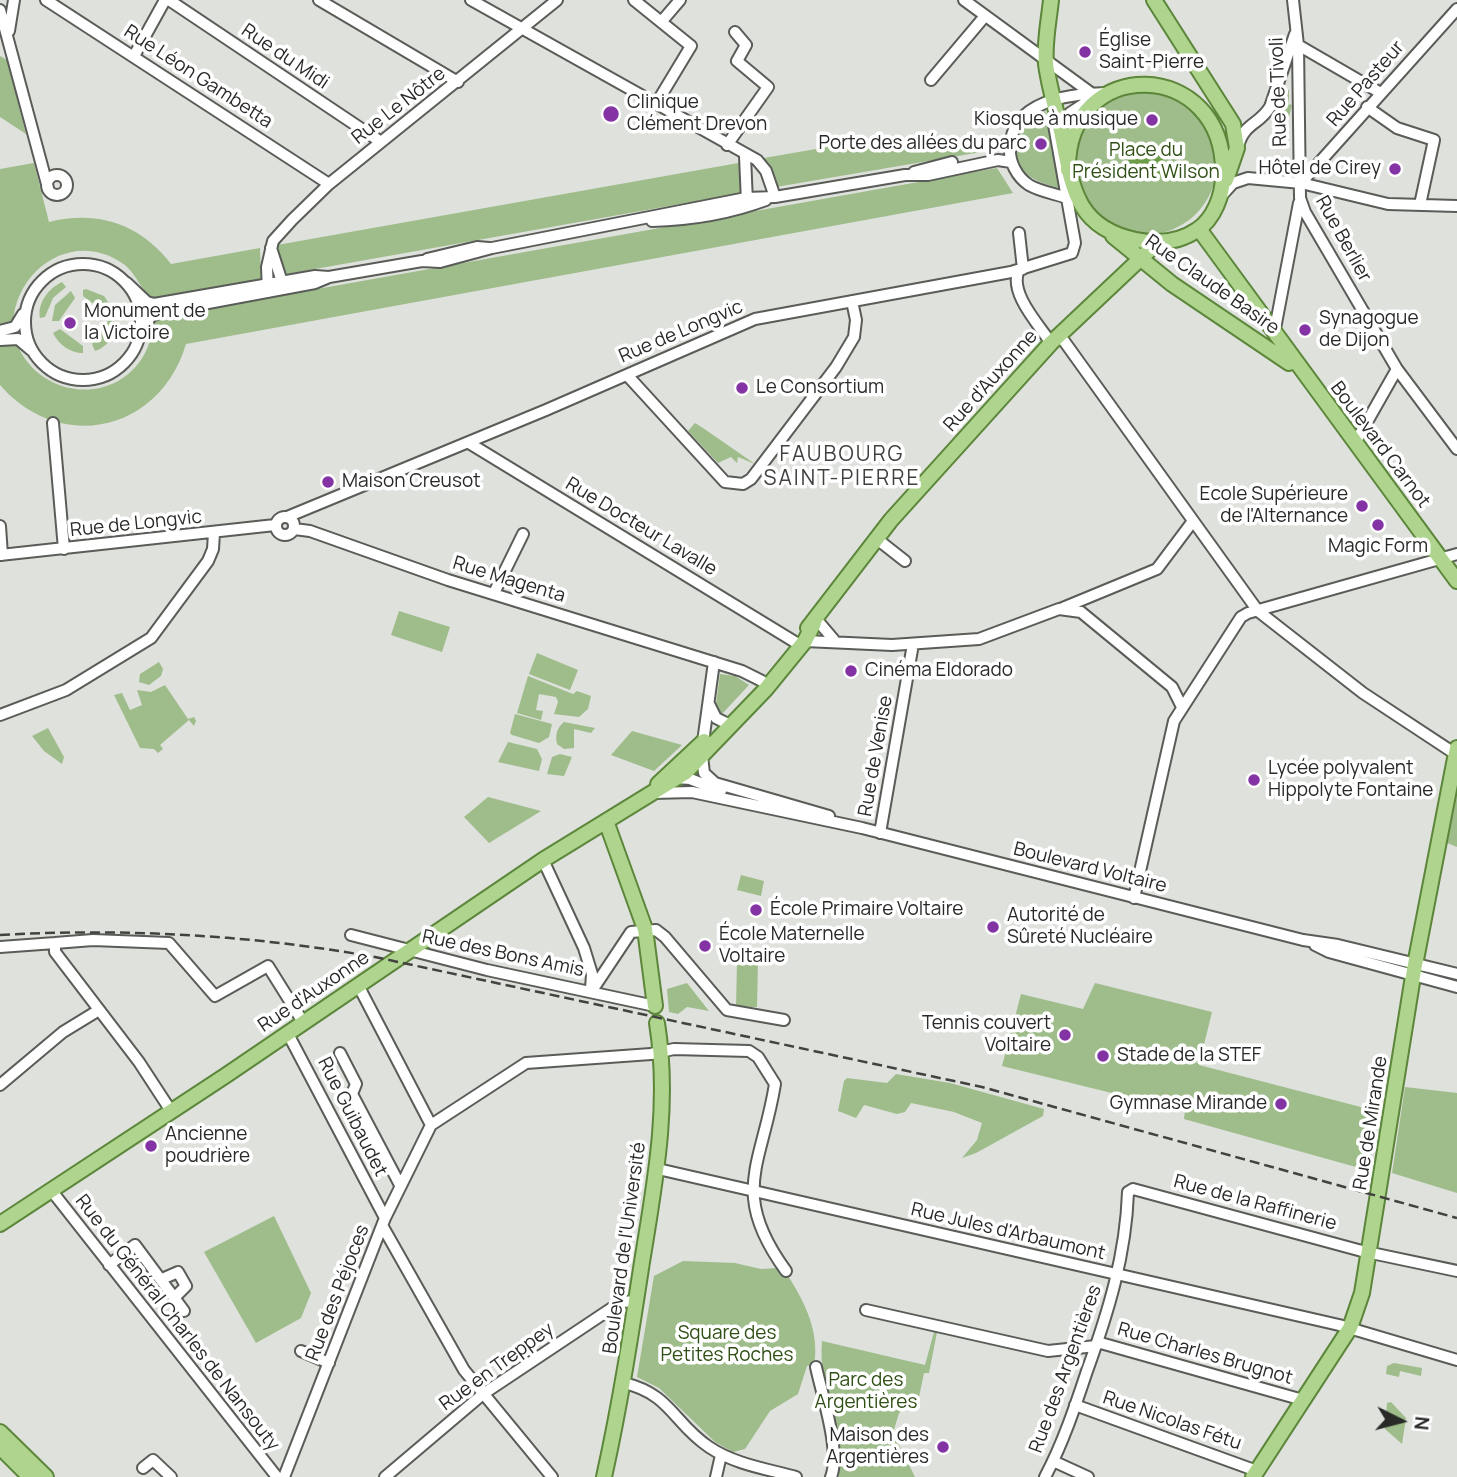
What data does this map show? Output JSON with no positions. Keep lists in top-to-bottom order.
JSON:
{
  "streets": {
    "main road": [
      "Rue Claude Basire",
      "Rue d'Auxonne",
      "Boulevard Carnot",
      "Rue de Mirande",
      "Boulevard de l'Université"
    ],
    "street": [
      "Rue du Midi",
      "Rue Léon Gambetta",
      "Rue Pasteur",
      "Rue de Tivoli",
      "Rue Le Nôtre",
      "Rue Berlier",
      "Rue de Longvic",
      "Rue Docteur Lavalle",
      "Rue Magenta",
      "Rue de Venise",
      "Boulevard Voltaire",
      "Rue des Bons Amis",
      "Rue Guibaudet",
      "Rue de la Raffinerie",
      "Rue Jules d'Arbaumont",
      "Rue des Péjoces",
      "Rue du Général Charles de Nansouty",
      "Rue Charles Brugnot",
      "Rue en Treppey",
      "Rue des Argentières",
      "Rue Nicolas Fétu"
    ]
  },
  "crossings": [
    ["Rue du Midi", "Rue Le Nôtre"],
    ["Rue Léon Gambetta", "Rue Le Nôtre"],
    ["Rue Pasteur", "Rue de Tivoli"],
    ["Rue Pasteur", "Rue Berlier"],
    ["Rue de Tivoli", "Rue Berlier"],
    ["Rue Claude Basire", "Rue d'Auxonne"],
    ["Rue Claude Basire", "Boulevard Carnot"],
    ["Rue de Longvic", "Rue Docteur Lavalle"],
    ["Rue de Longvic", "Rue Magenta"],
    ["Rue d'Auxonne", "Boulevard Carnot"],
    ["Rue d'Auxonne", "Rue Docteur Lavalle"],
    ["Rue d'Auxonne", "Rue Magenta"],
    ["Rue d'Auxonne", "Boulevard Voltaire"],
    ["Rue d'Auxonne", "Rue des Bons Amis"],
    ["Rue d'Auxonne", "Rue Guibaudet"],
    ["Rue d'Auxonne", "Rue du Général Charles de Nansouty"],
    ["Rue de Venise", "Boulevard Voltaire"],
    ["Boulevard Voltaire", "Rue de Mirande"],
    ["Rue Guibaudet", "Rue des Péjoces"],
    ["Rue Guibaudet", "Rue en Treppey"],
    ["Rue de Mirande", "Rue de la Raffinerie"],
    ["Rue de Mirande", "Rue Jules d'Arbaumont"],
    ["Rue de Mirande", "Rue Charles Brugnot"],
    ["Rue de Mirande", "Rue Nicolas Fétu"],
    ["Rue de la Raffinerie", "Rue des Argentières"],
    ["Rue Jules d'Arbaumont", "Boulevard de l'Université"],
    ["Rue Jules d'Arbaumont", "Rue des Argentières"],
    ["Boulevard de l'Université", "Rue en Treppey"],
    ["Rue Charles Brugnot", "Rue des Argentières"],
    ["Rue des Argentières", "Rue Nicolas Fétu"]
  ],
  "districts": ["FAUBOURG SAINT-PIERRE"],
  "parks": ["Place du Président Wilson", "Square des Petites Roches", "Parc des Argentières"],
  "places": [
    "Église Saint-Pierre",
    "Clinique Clément Drevon",
    "Kiosque à musique",
    "Porte des allées du parc",
    "Hôtel de Cirey",
    "Monument de la Victoire",
    "Synagogue de Dijon",
    "Le Consortium",
    "Maison Creusot",
    "Ecole Supérieure de l'Alternance",
    "Magic Form",
    "Cinéma Eldorado",
    "Lycée polyvalent Hippolyte Fontaine",
    "École Primaire Voltaire",
    "Autorité de Sûreté Nucléaire",
    "École Maternelle Voltaire",
    "Tennis couvert Voltaire",
    "Stade de la STEF",
    "Gymnase Mirande",
    "Ancienne poudrière",
    "Maison des Argentières"
  ],
  "north": "right"
}
